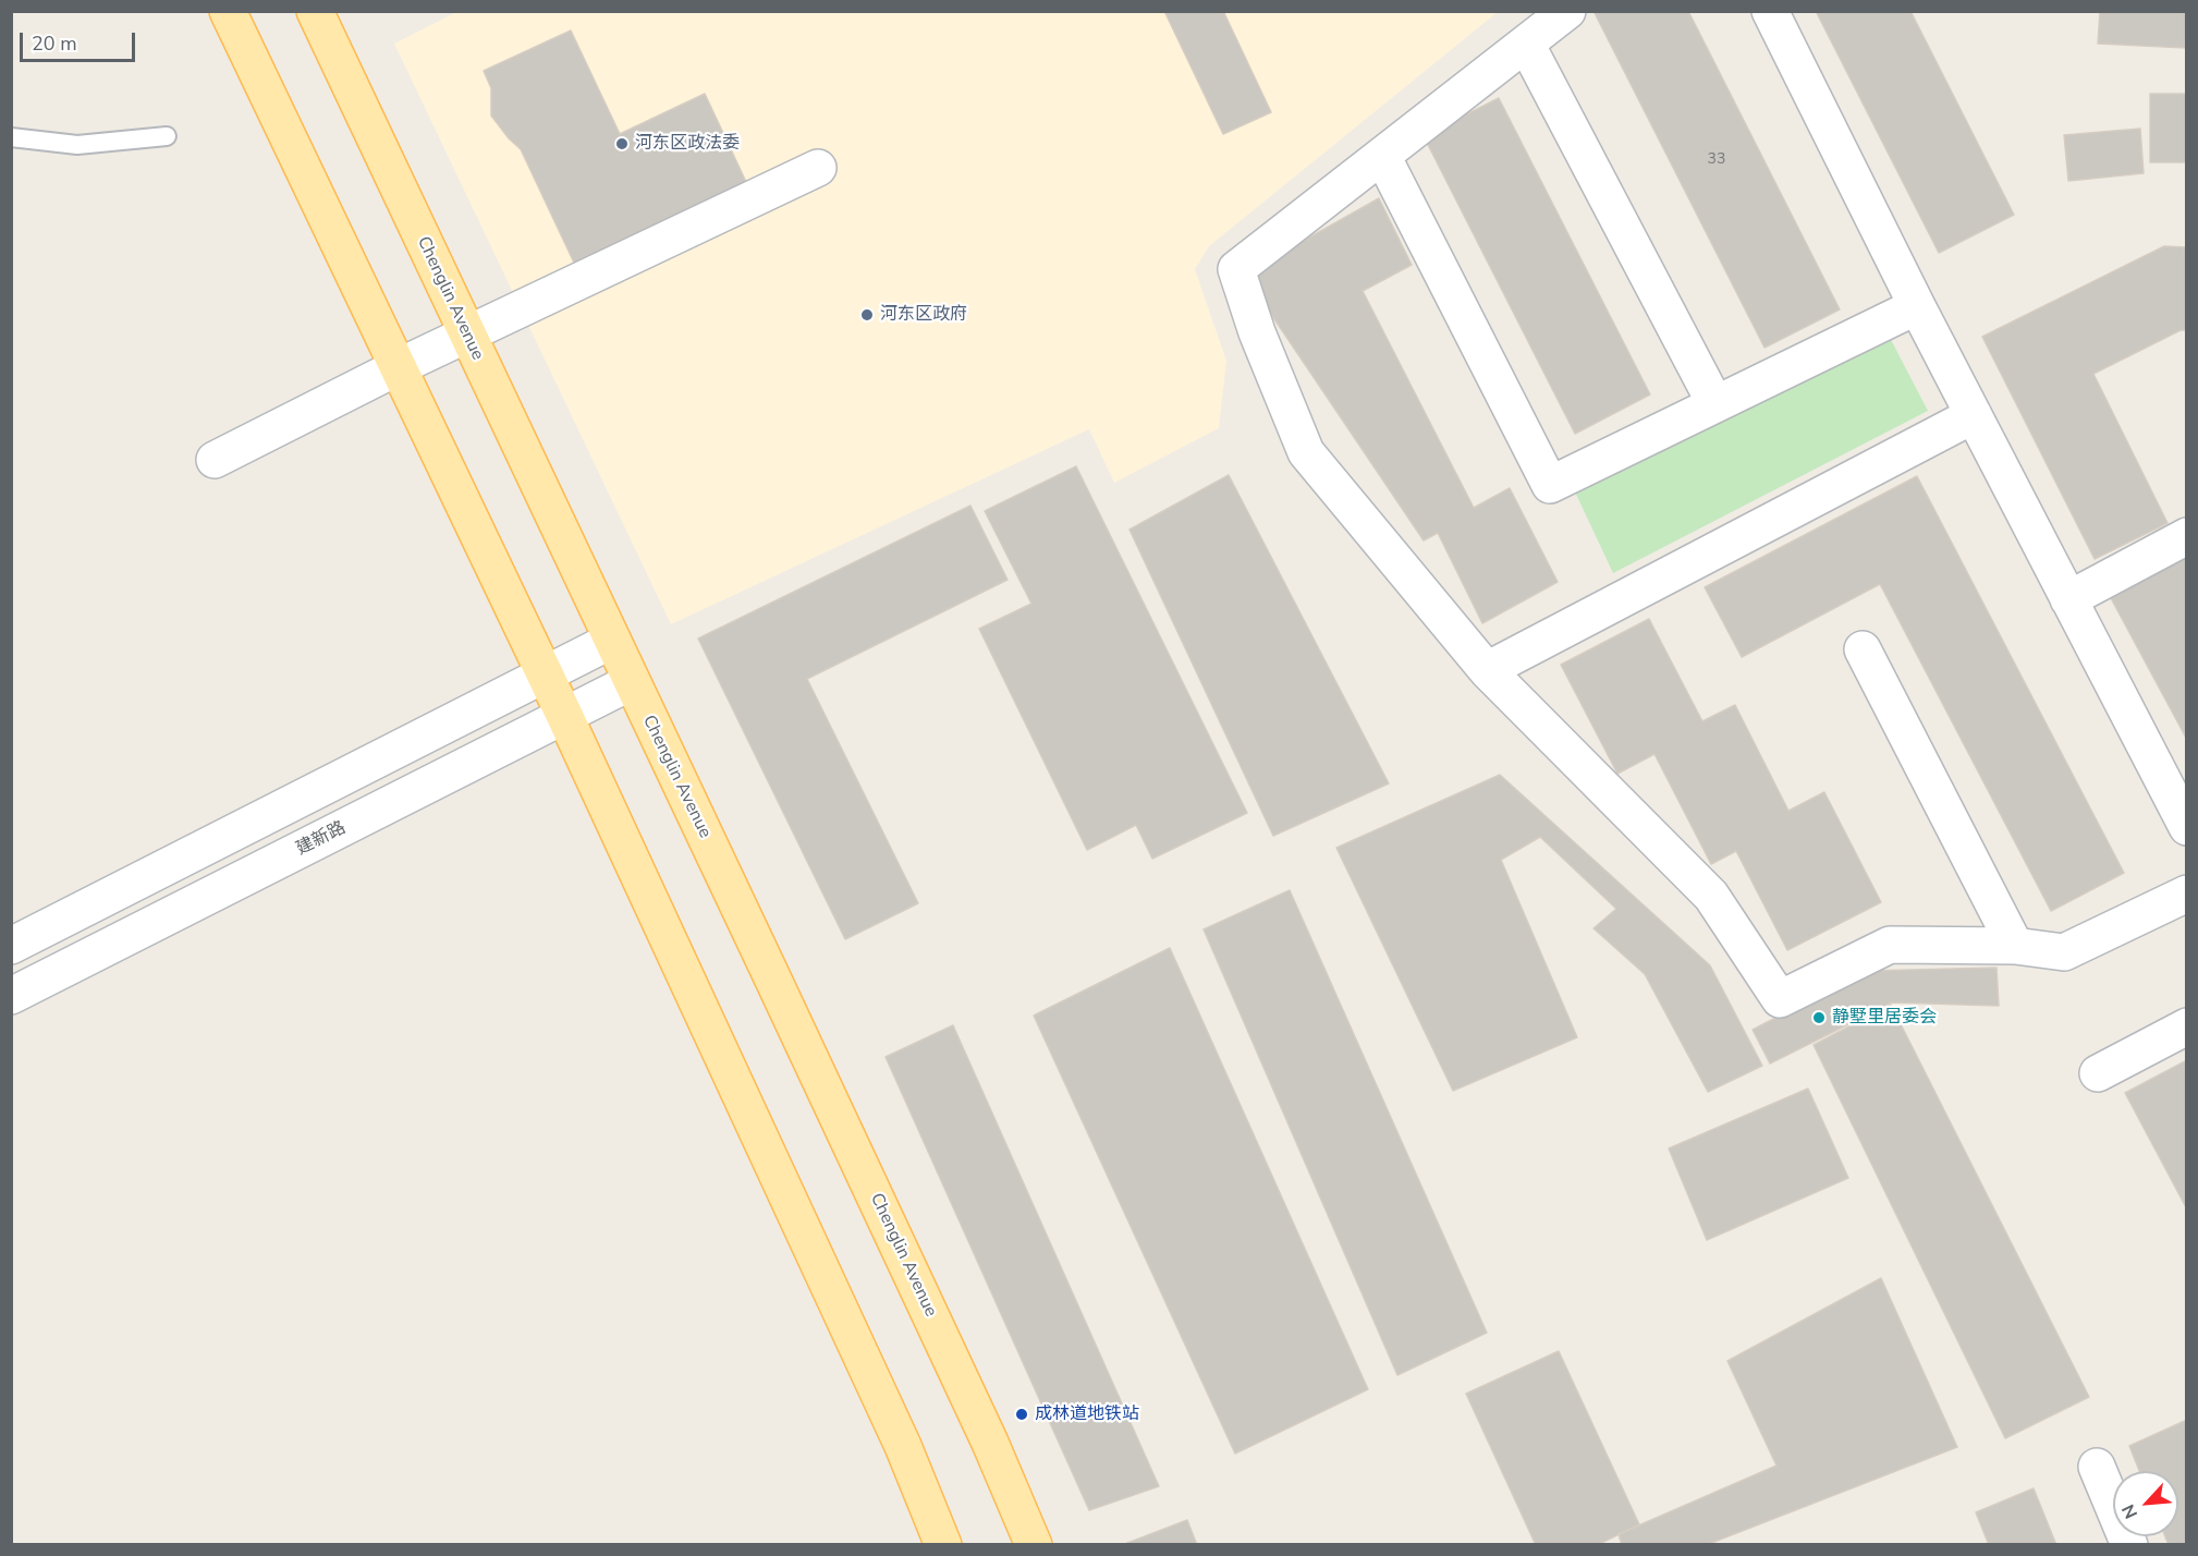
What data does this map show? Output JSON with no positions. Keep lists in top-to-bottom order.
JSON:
{
  "streets": {
    "main road": ["Chenglin Avenue"],
    "street": ["建新路"]
  },
  "crossings": [
    ["Chenglin Avenue", "建新路"]
  ],
  "places": [
    "河东区政法委",
    "河东区政府",
    "静墅里居委会",
    "成林道地铁站"
  ],
  "house_numbers": ["33"],
  "scale_bar": "20 m",
  "north": "bottom left"
}
